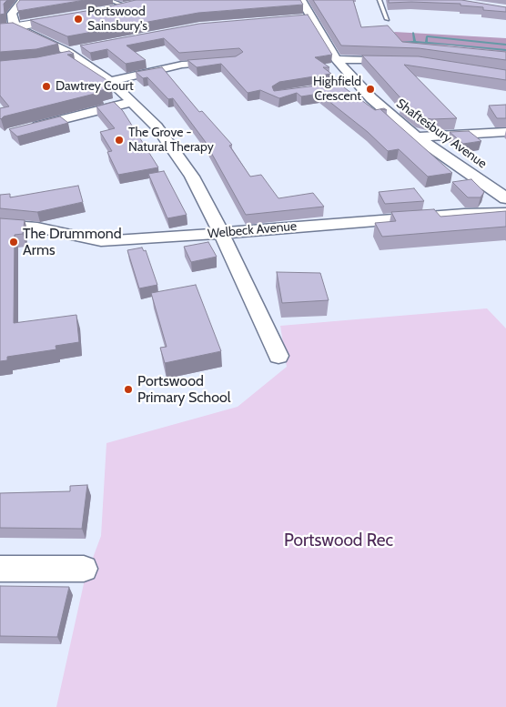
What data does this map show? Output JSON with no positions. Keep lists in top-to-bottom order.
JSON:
{
  "streets": {
    "street": ["Shaftesbury Avenue", "Welbeck Avenue"]
  },
  "parks": ["Portswood Rec"],
  "places": [
    "Portswood Sainsbury's",
    "Dawtrey Court",
    "Highfield Crescent",
    "The Grove - Natural Therapy",
    "The Drummond Arms",
    "Portswood Primary School"
  ]
}
